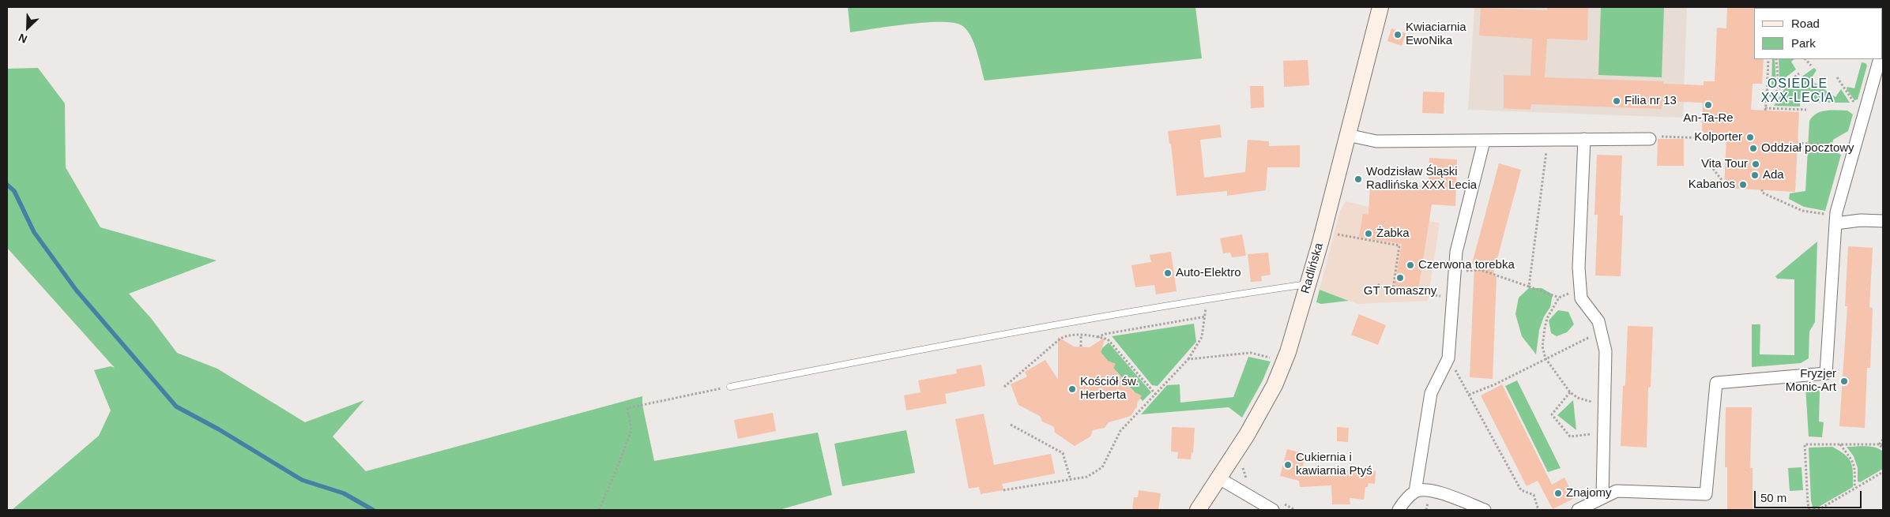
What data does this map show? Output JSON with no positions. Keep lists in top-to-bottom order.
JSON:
{
  "streets": {
    "street": ["Radlińska"]
  },
  "districts": ["OSIEDLE XXX-LECIA"],
  "places": [
    "Kwiaciarnia EwoNika",
    "Filia nr 13",
    "An-Ta-Re",
    "Kolporter",
    "Oddział pocztowy",
    "Vita Tour",
    "Ada",
    "Wodzisław Śląski Radlińska XXX Lecia",
    "Kabanos",
    "Żabka",
    "Czerwona torebka",
    "Auto-Elektro",
    "GT Tomaszny",
    "Fryzjer Monic-Art",
    "Kościół św. Herberta",
    "Cukiernia i kawiarnia Ptyś",
    "Znajomy"
  ],
  "legend": ["Road", "Park"],
  "scale_bar": "50 m",
  "north": "bottom left"
}
